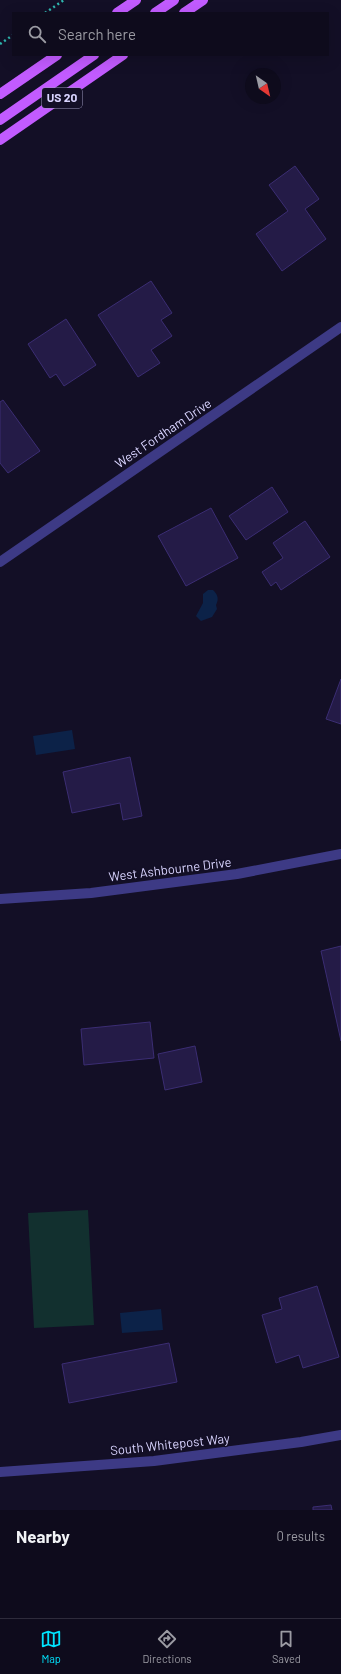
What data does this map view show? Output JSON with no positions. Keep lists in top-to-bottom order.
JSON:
{
  "streets": {
    "main road": ["US 20"],
    "street": ["West Fordham Drive", "West Ashbourne Drive", "South Whitepost Way"]
  },
  "north": "bottom right",
  "page": {
    "search": "Search here",
    "heading": ["Nearby", "0 results"],
    "nav": ["Map", "Directions", "Saved"]
  }
}
